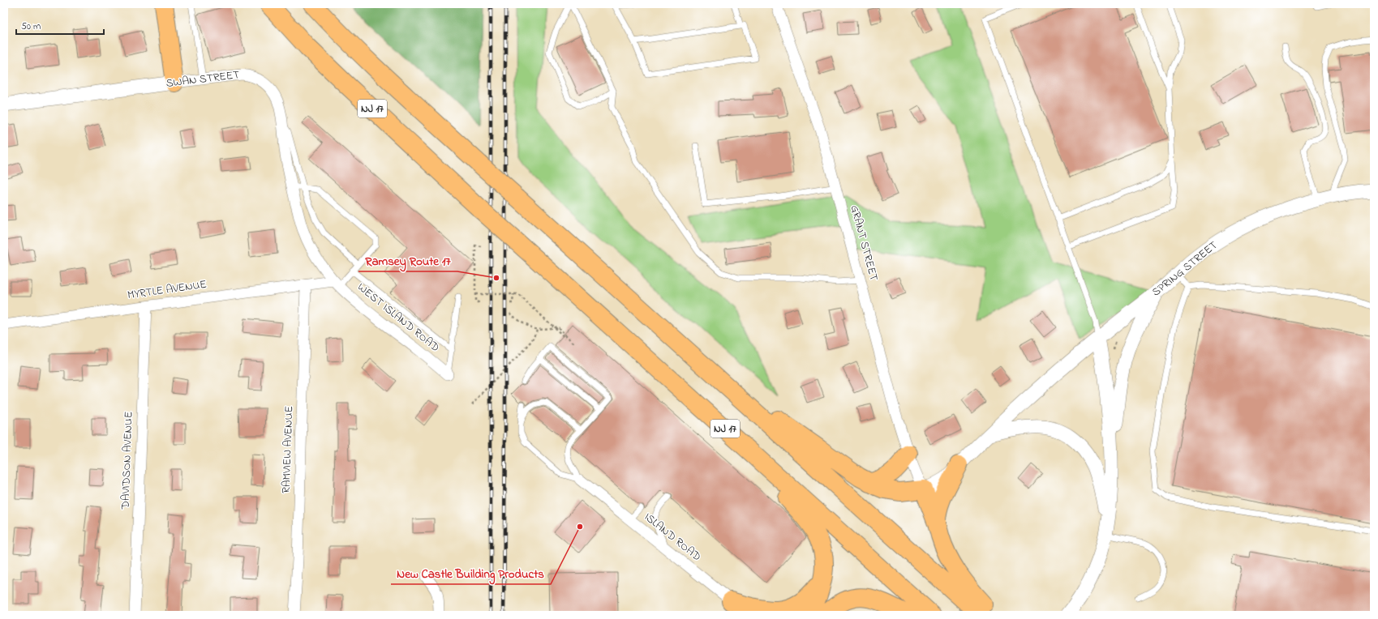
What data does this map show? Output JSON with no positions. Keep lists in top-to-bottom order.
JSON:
{
  "streets": {
    "highway": ["NJ 17"],
    "street": [
      "SWAN STREET",
      "GRANT STREET",
      "SPRING STREET",
      "MYRTLE AVENUE",
      "WEST ISLAND ROAD",
      "RAMVIEW AVENUE",
      "DAVIDSON AVENUE",
      "ISLAND ROAD"
    ]
  },
  "crossings": [
    ["SWAN STREET", "MYRTLE AVENUE"],
    ["SWAN STREET", "WEST ISLAND ROAD"],
    ["GRANT STREET", "SPRING STREET"],
    ["MYRTLE AVENUE", "WEST ISLAND ROAD"],
    ["MYRTLE AVENUE", "RAMVIEW AVENUE"],
    ["MYRTLE AVENUE", "DAVIDSON AVENUE"]
  ],
  "places": ["Ramsey Route 17", "New Castle Building Products"],
  "scale_bar": "50 m"
}
